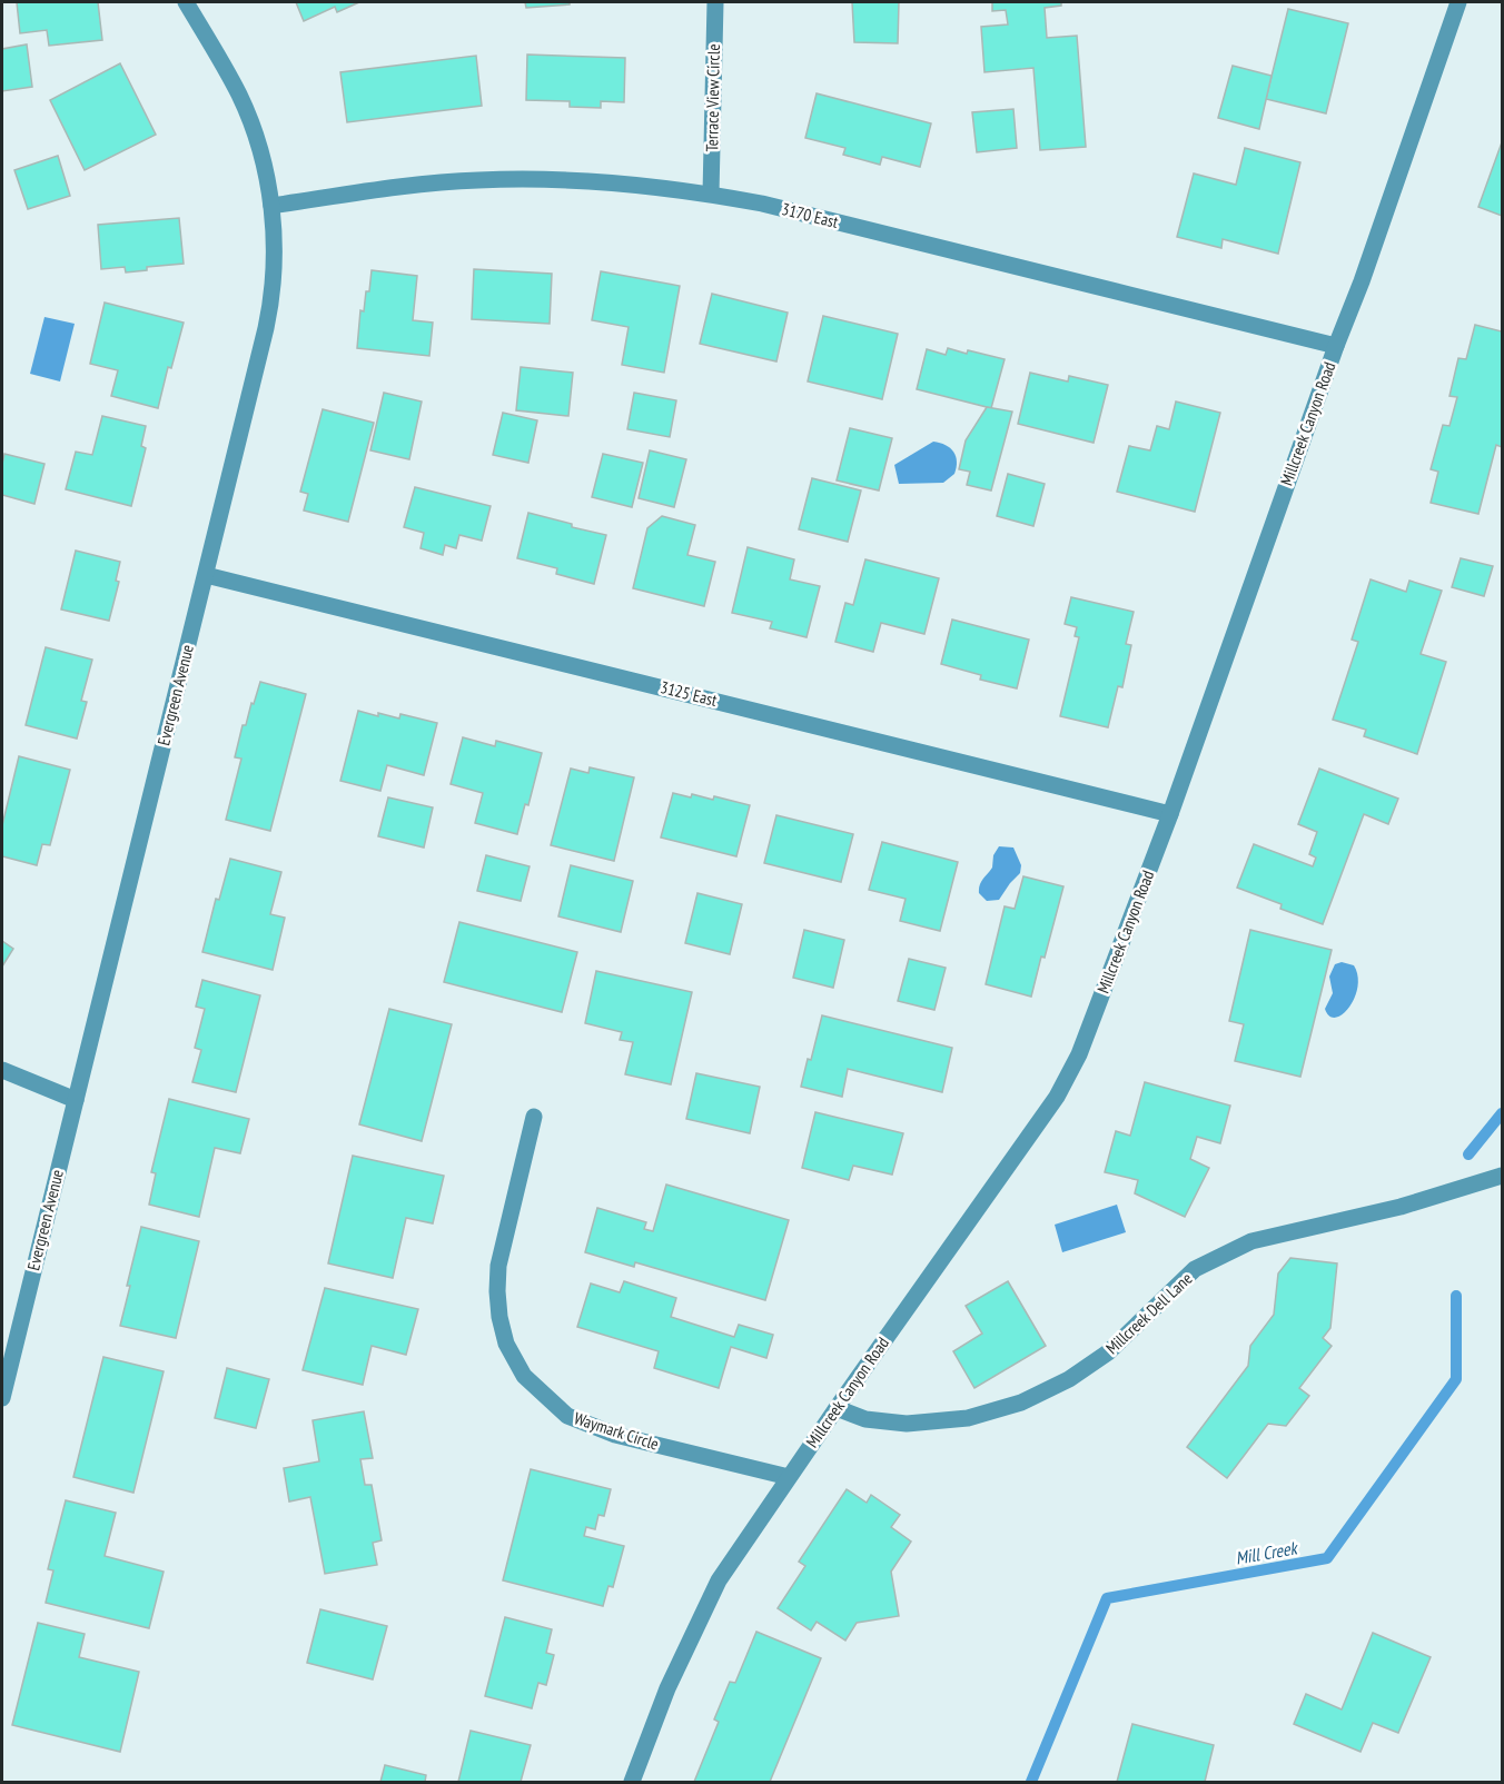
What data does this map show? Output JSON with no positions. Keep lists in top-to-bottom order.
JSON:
{
  "streets": {
    "street": [
      "Terrace View Circle",
      "3170 East",
      "Millcreek Canyon Road",
      "3125 East",
      "Evergreen Avenue",
      "Millcreek Dell Lane",
      "Waymark Circle"
    ]
  },
  "crossings": [
    ["Terrace View Circle", "3170 East"],
    ["3170 East", "Millcreek Canyon Road"],
    ["3170 East", "Evergreen Avenue"],
    ["Millcreek Canyon Road", "3125 East"],
    ["Millcreek Canyon Road", "Millcreek Dell Lane"],
    ["Millcreek Canyon Road", "Waymark Circle"],
    ["3125 East", "Evergreen Avenue"]
  ],
  "water": ["Mill Creek"]
}
